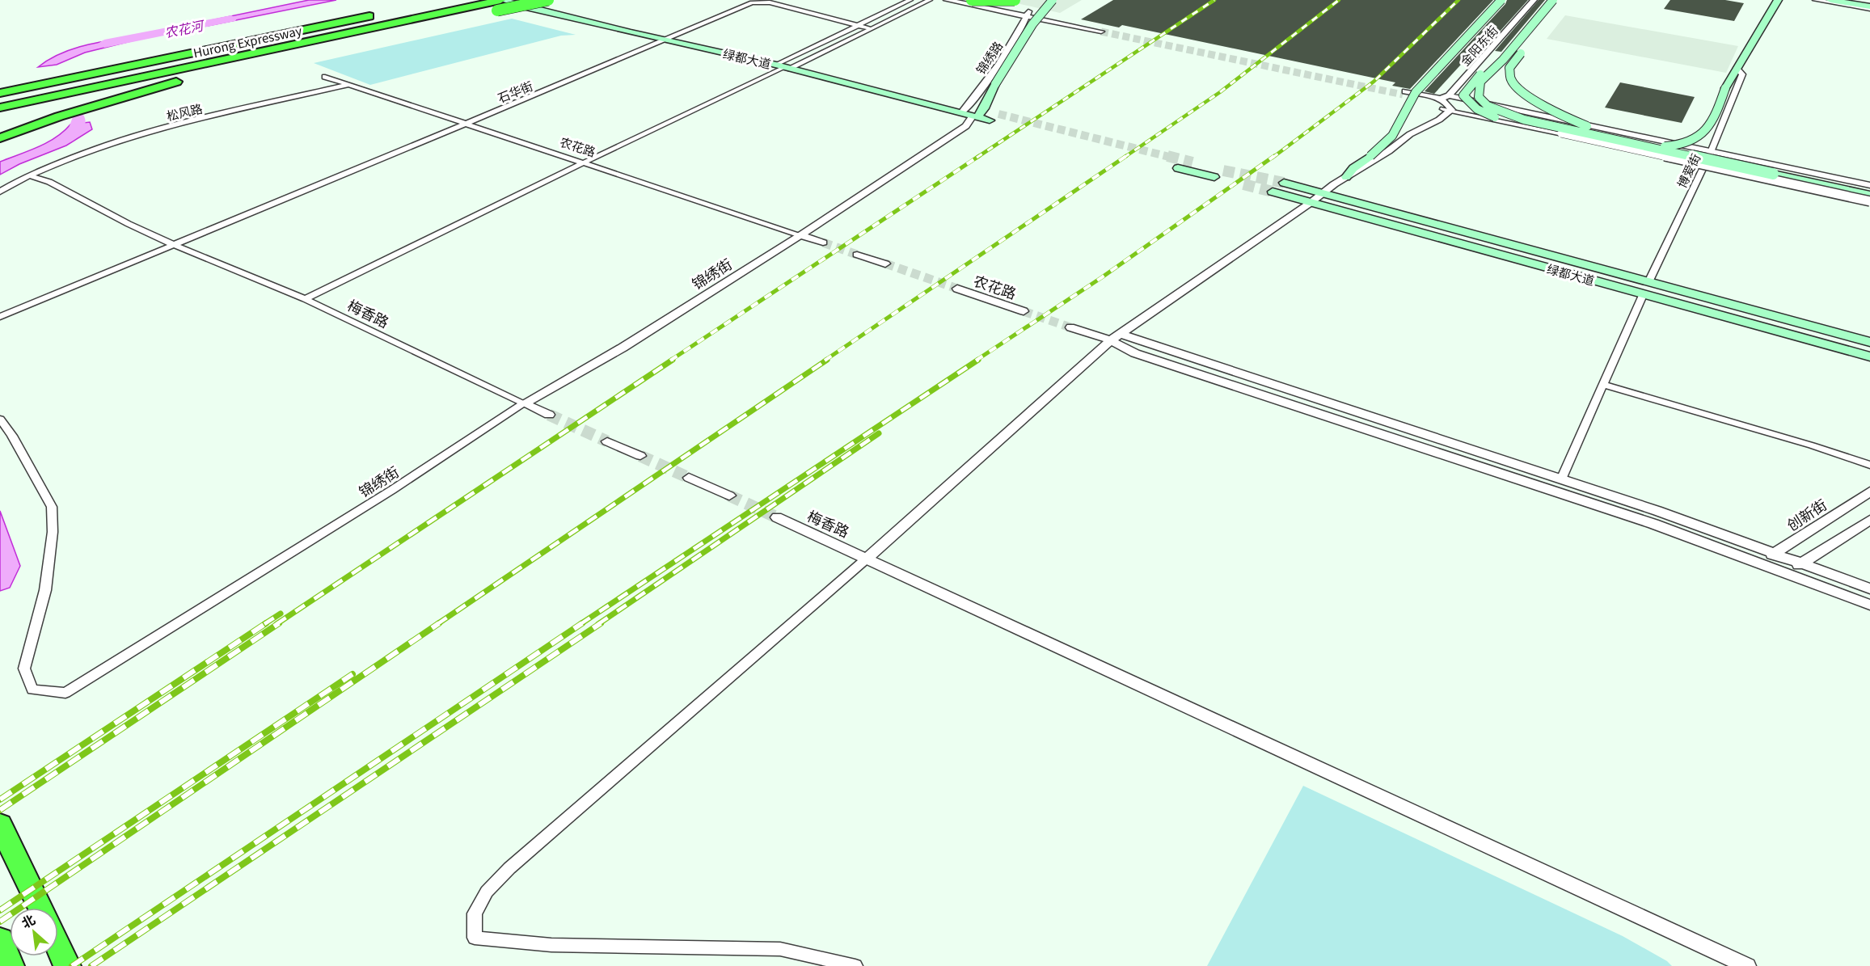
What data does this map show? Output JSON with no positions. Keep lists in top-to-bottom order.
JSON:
{
  "streets": {
    "highway": ["Hurong Expressway"],
    "main road": ["绿都大道", "博爱街"],
    "street": [
      "金阳东街",
      "锦绣路",
      "石华街",
      "松风路",
      "农花路",
      "锦绣街",
      "梅香路",
      "创新街"
    ]
  },
  "crossings": [
    ["Hurong Expressway", "绿都大道"],
    ["锦绣路", "绿都大道"],
    ["绿都大道", "石华街"],
    ["绿都大道", "博爱街"],
    ["绿都大道", "锦绣街"],
    ["石华街", "农花路"],
    ["石华街", "梅香路"],
    ["松风路", "农花路"],
    ["松风路", "梅香路"],
    ["农花路", "锦绣街"],
    ["锦绣街", "梅香路"]
  ],
  "water": ["农花河"],
  "north": "top left"
}
